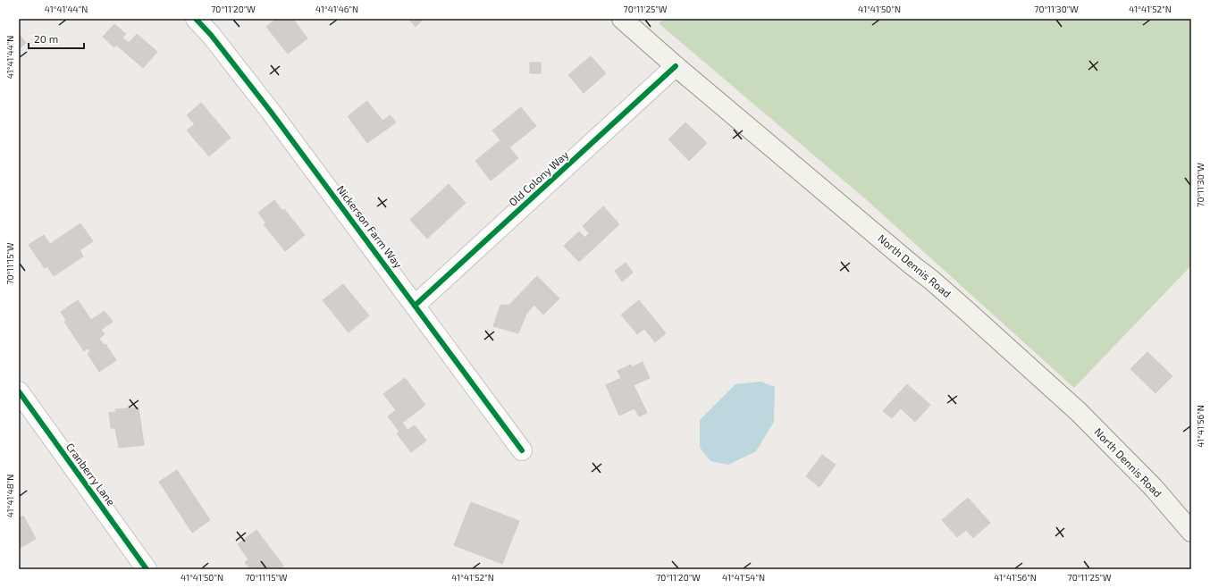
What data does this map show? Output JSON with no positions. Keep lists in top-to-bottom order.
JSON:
{
  "streets": {
    "main road": ["North Dennis Road"],
    "street": ["Old Colony Way", "Nickerson Farm Way", "Cranberry Lane"]
  },
  "crossings": [
    ["Old Colony Way", "Nickerson Farm Way"],
    ["Old Colony Way", "North Dennis Road"]
  ],
  "scale_bar": "20 m",
  "coordinates": [
    "41°41'44\"N",
    "70°11'20\"W",
    "41°41'46\"N",
    "70°11'25\"W",
    "41°41'50\"N",
    "70°11'30\"W",
    "41°41'52\"N",
    "70°11'15\"W",
    "41°41'56\"N",
    "41°41'48\"N",
    "41°41'54\"N"
  ]
}
